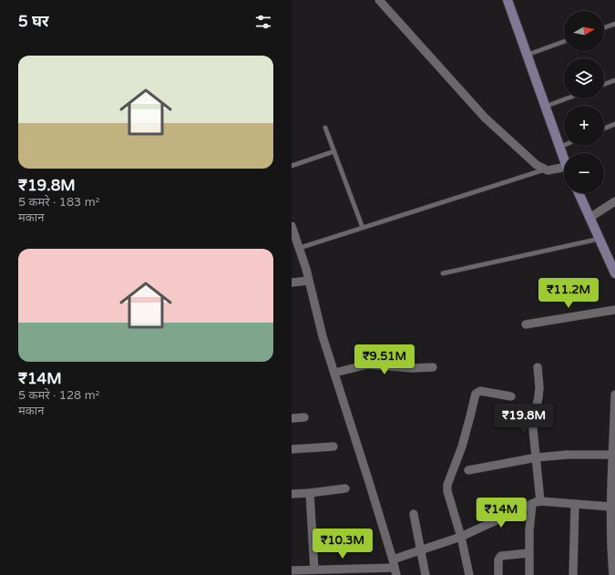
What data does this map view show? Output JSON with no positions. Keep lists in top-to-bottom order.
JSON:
{
  "north": "right",
  "page": {
    "heading": "5 घर",
    "map_buttons": ["+", "−"],
    "list": [
      {
        "name": "₹19.8M",
        "note": "5 कमरे · 183 m² · मकान"
      },
      {
        "name": "₹14M",
        "note": "5 कमरे · 128 m² · मकान"
      }
    ],
    "price": [
      "₹11.2M",
      "₹9.51M",
      "₹19.8M",
      "₹14M",
      "₹10.3M"
    ]
  }
}
